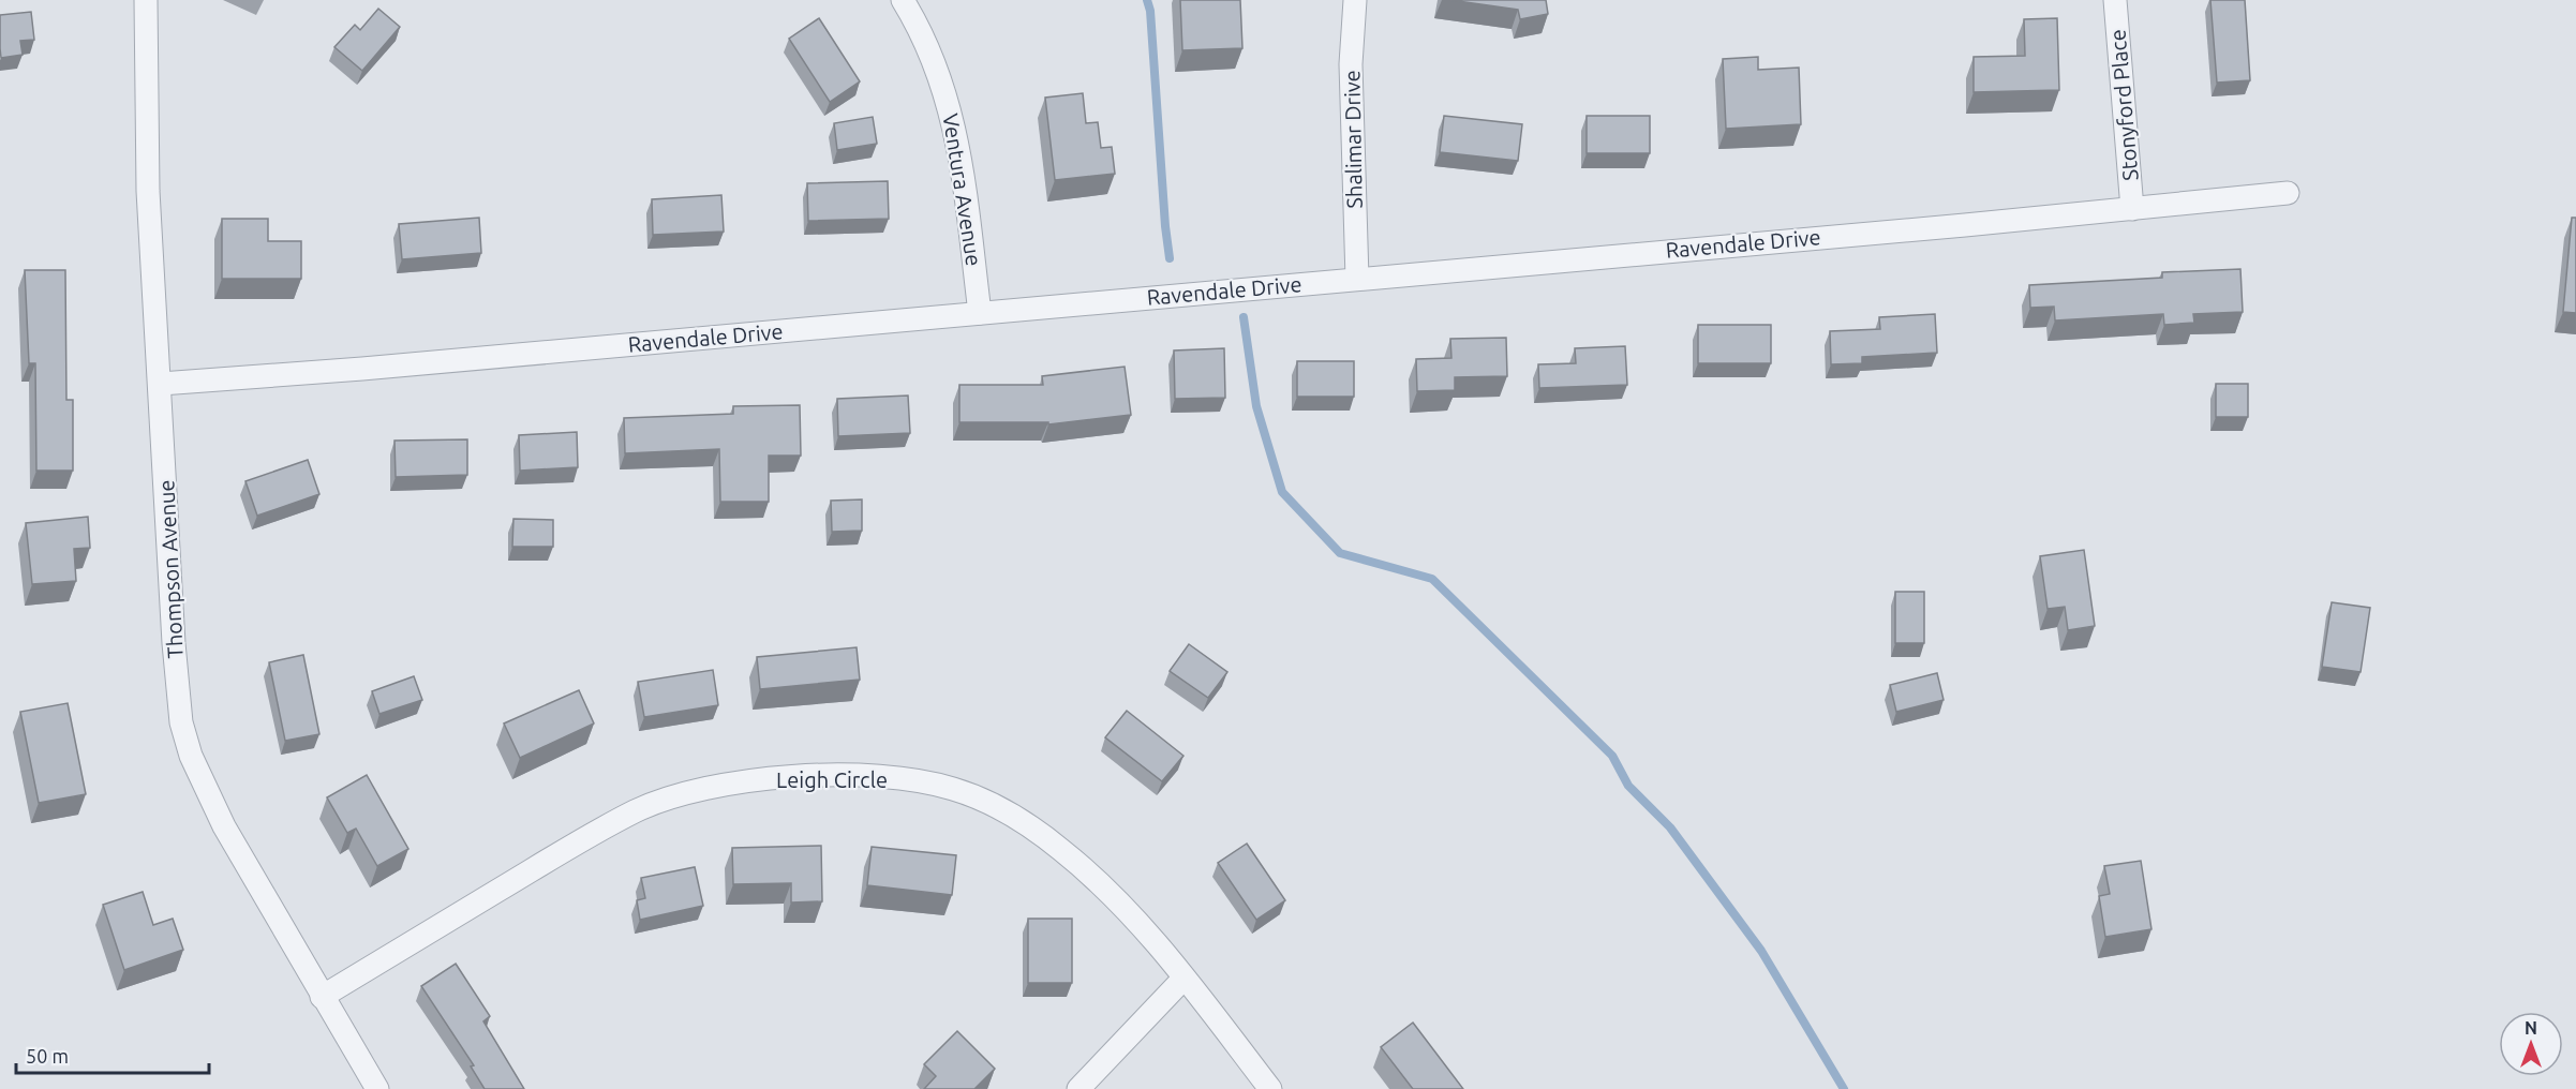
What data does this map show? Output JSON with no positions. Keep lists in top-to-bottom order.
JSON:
{
  "streets": {
    "street": [
      "Stonyford Place",
      "Shalimar Drive",
      "Ventura Avenue",
      "Ravendale Drive",
      "Thompson Avenue",
      "Leigh Circle"
    ]
  },
  "crossings": [
    ["Stonyford Place", "Ravendale Drive"],
    ["Shalimar Drive", "Ravendale Drive"],
    ["Ventura Avenue", "Ravendale Drive"],
    ["Ravendale Drive", "Thompson Avenue"],
    ["Thompson Avenue", "Leigh Circle"]
  ],
  "scale_bar": "50 m",
  "north": "top"
}
